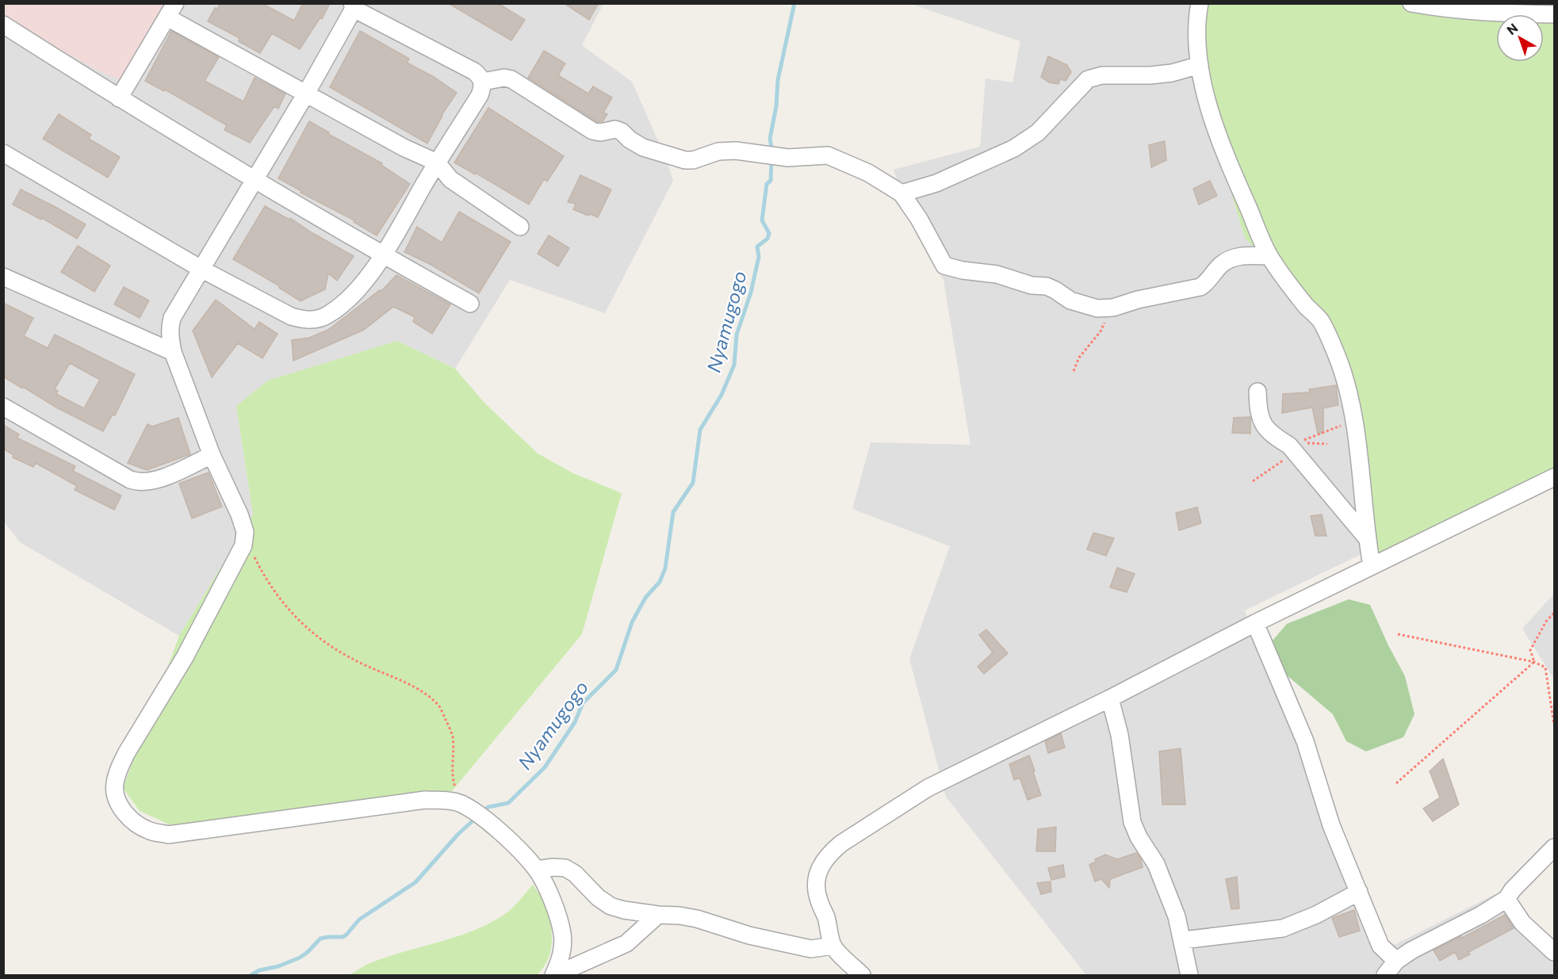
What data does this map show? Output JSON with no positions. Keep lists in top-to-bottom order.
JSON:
{
  "water": ["Nyamugogo"],
  "north": "top left"
}
